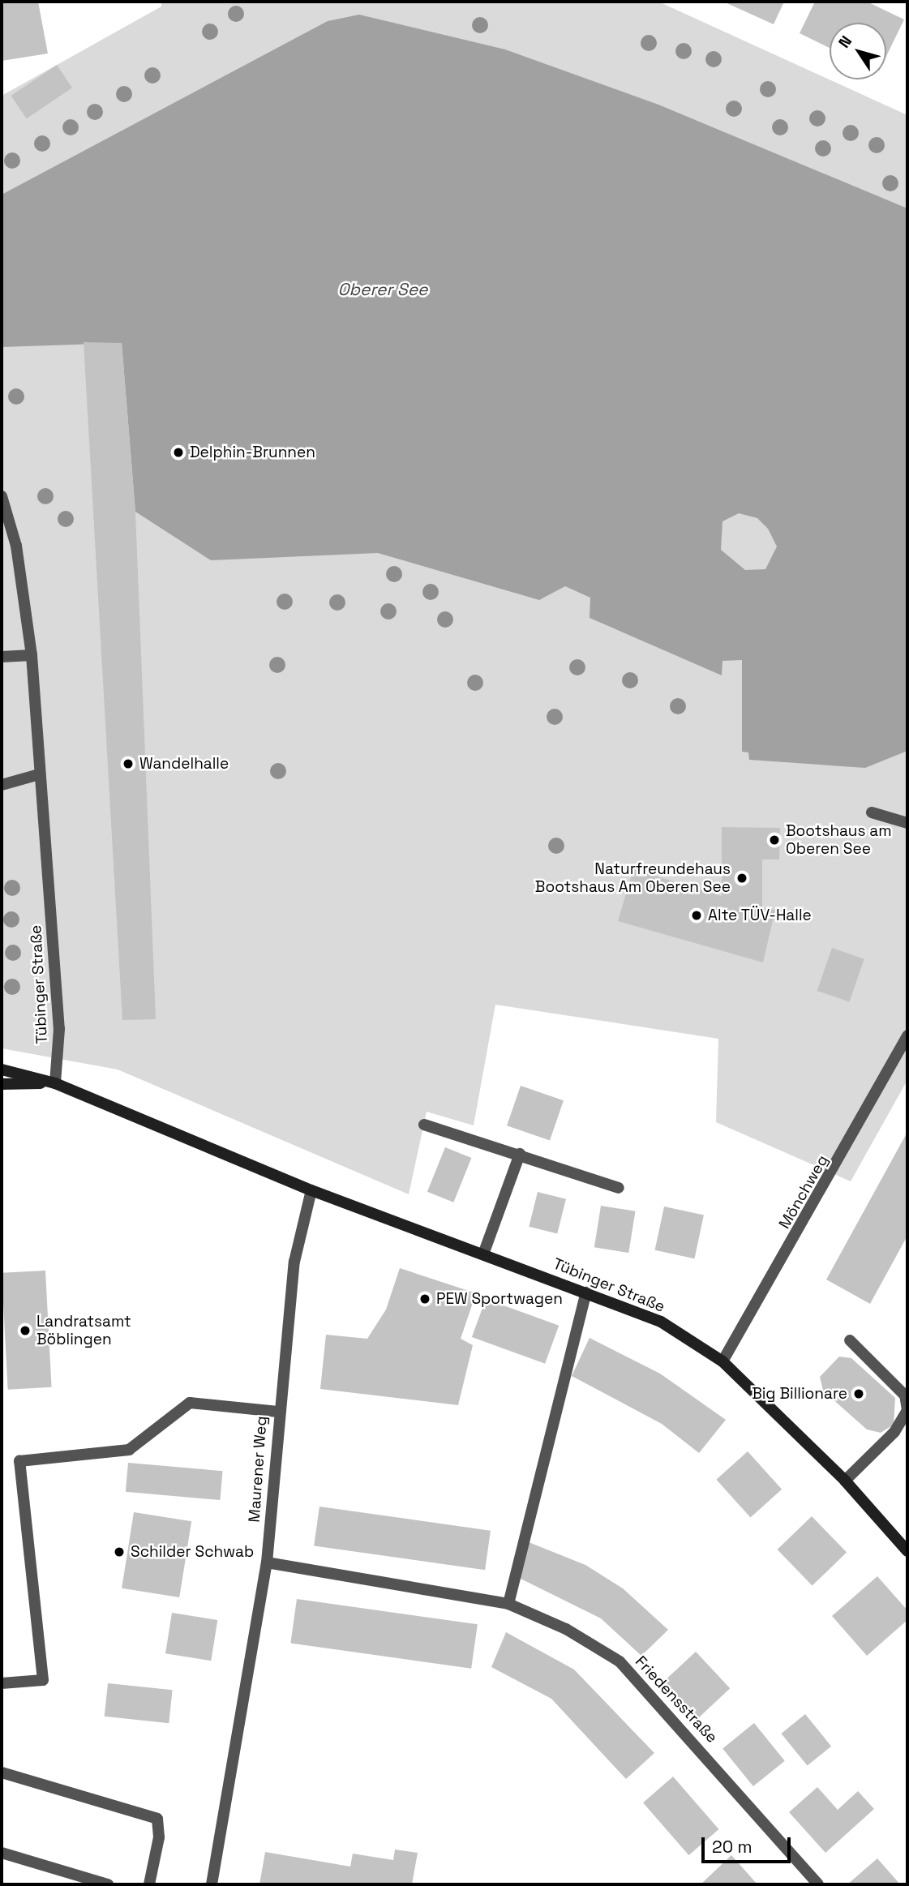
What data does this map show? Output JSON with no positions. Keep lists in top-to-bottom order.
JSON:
{
  "streets": {
    "main road": ["Tübinger Straße"],
    "street": ["Mönchweg", "Maurener Weg", "Friedensstraße"]
  },
  "crossings": [
    ["Tübinger Straße", "Mönchweg"],
    ["Tübinger Straße", "Maurener Weg"],
    ["Maurener Weg", "Friedensstraße"]
  ],
  "water": ["Oberer See"],
  "places": [
    "Delphin-Brunnen",
    "Wandelhalle",
    "Bootshaus am Oberen See",
    "Naturfreundehaus Bootshaus Am Oberen See",
    "Alte TÜV-Halle",
    "PEW Sportwagen",
    "Landratsamt Böblingen",
    "Big Billionare",
    "Schilder Schwab"
  ],
  "scale_bar": "20 m",
  "north": "top left"
}
